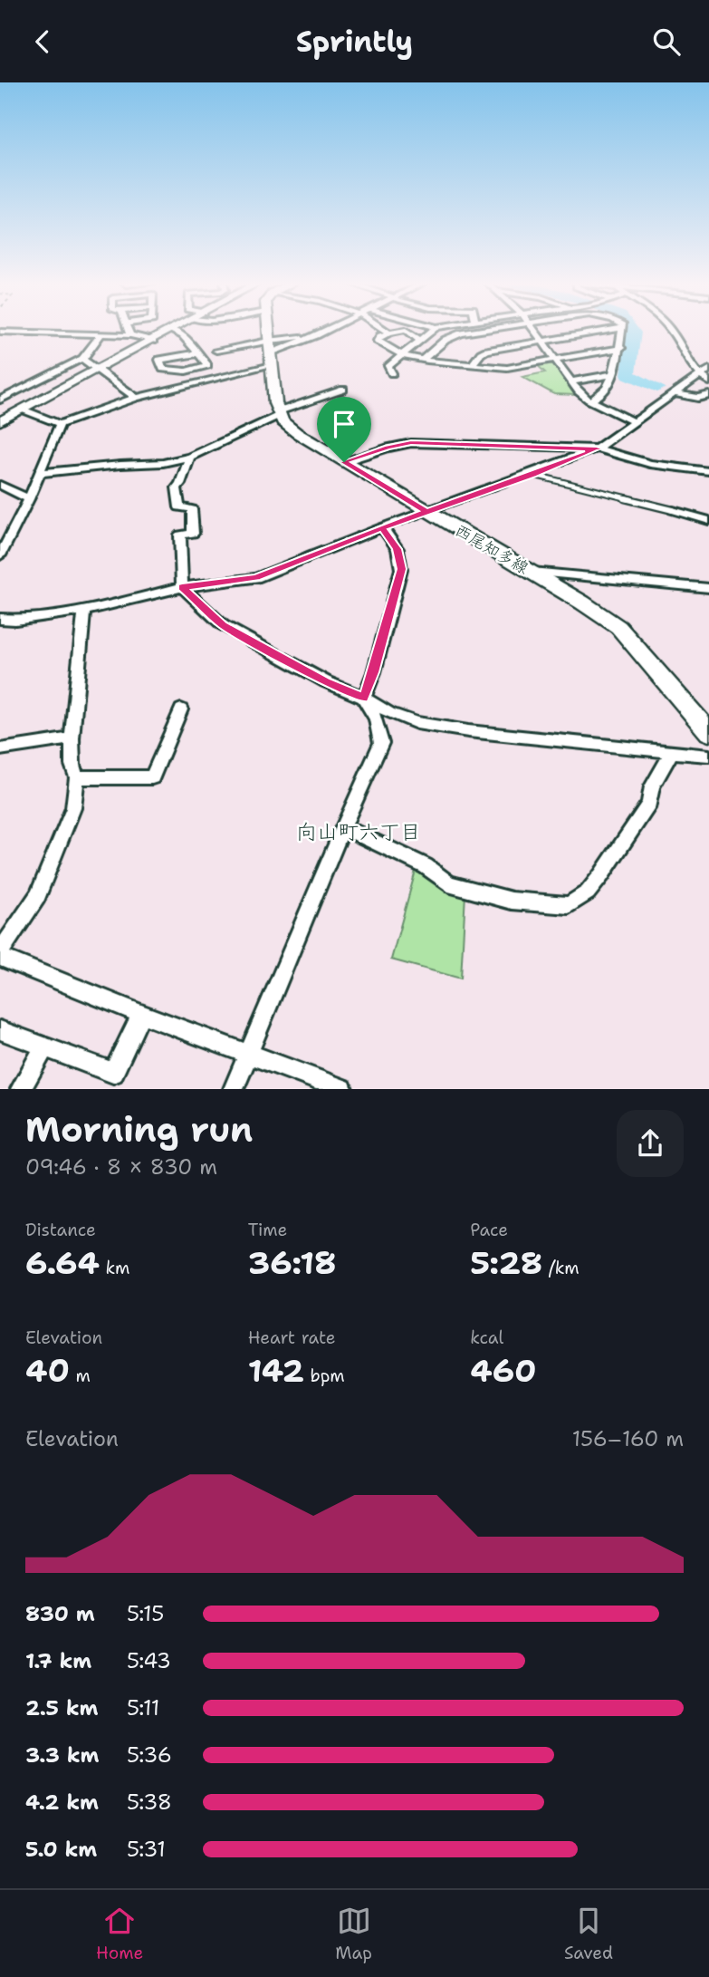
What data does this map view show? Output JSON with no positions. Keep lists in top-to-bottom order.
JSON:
{
  "streets": {
    "main road": ["西尾知多線"]
  },
  "districts": ["向山町六丁目"],
  "page": {
    "header": "Sprintly",
    "heading": ["Morning run", "09:46 · 8 × 830 m"],
    "stats": [
      ["Distance", "6.64 km"],
      ["Time", "36:18"],
      ["Pace", "5:28 /km"],
      ["Elevation", "40 m"],
      ["Heart rate", "142 bpm"],
      ["kcal", "460"]
    ],
    "chart": ["Elevation", "156–160 m"],
    "list": [
      {
        "name": "830 m",
        "note": "5:15"
      },
      {
        "name": "1.7 km",
        "note": "5:43"
      },
      {
        "name": "2.5 km",
        "note": "5:11"
      },
      {
        "name": "3.3 km",
        "note": "5:36"
      },
      {
        "name": "4.2 km",
        "note": "5:38"
      },
      {
        "name": "5.0 km",
        "note": "5:31"
      }
    ],
    "tabs": ["Home", "Map", "Saved"]
  }
}
